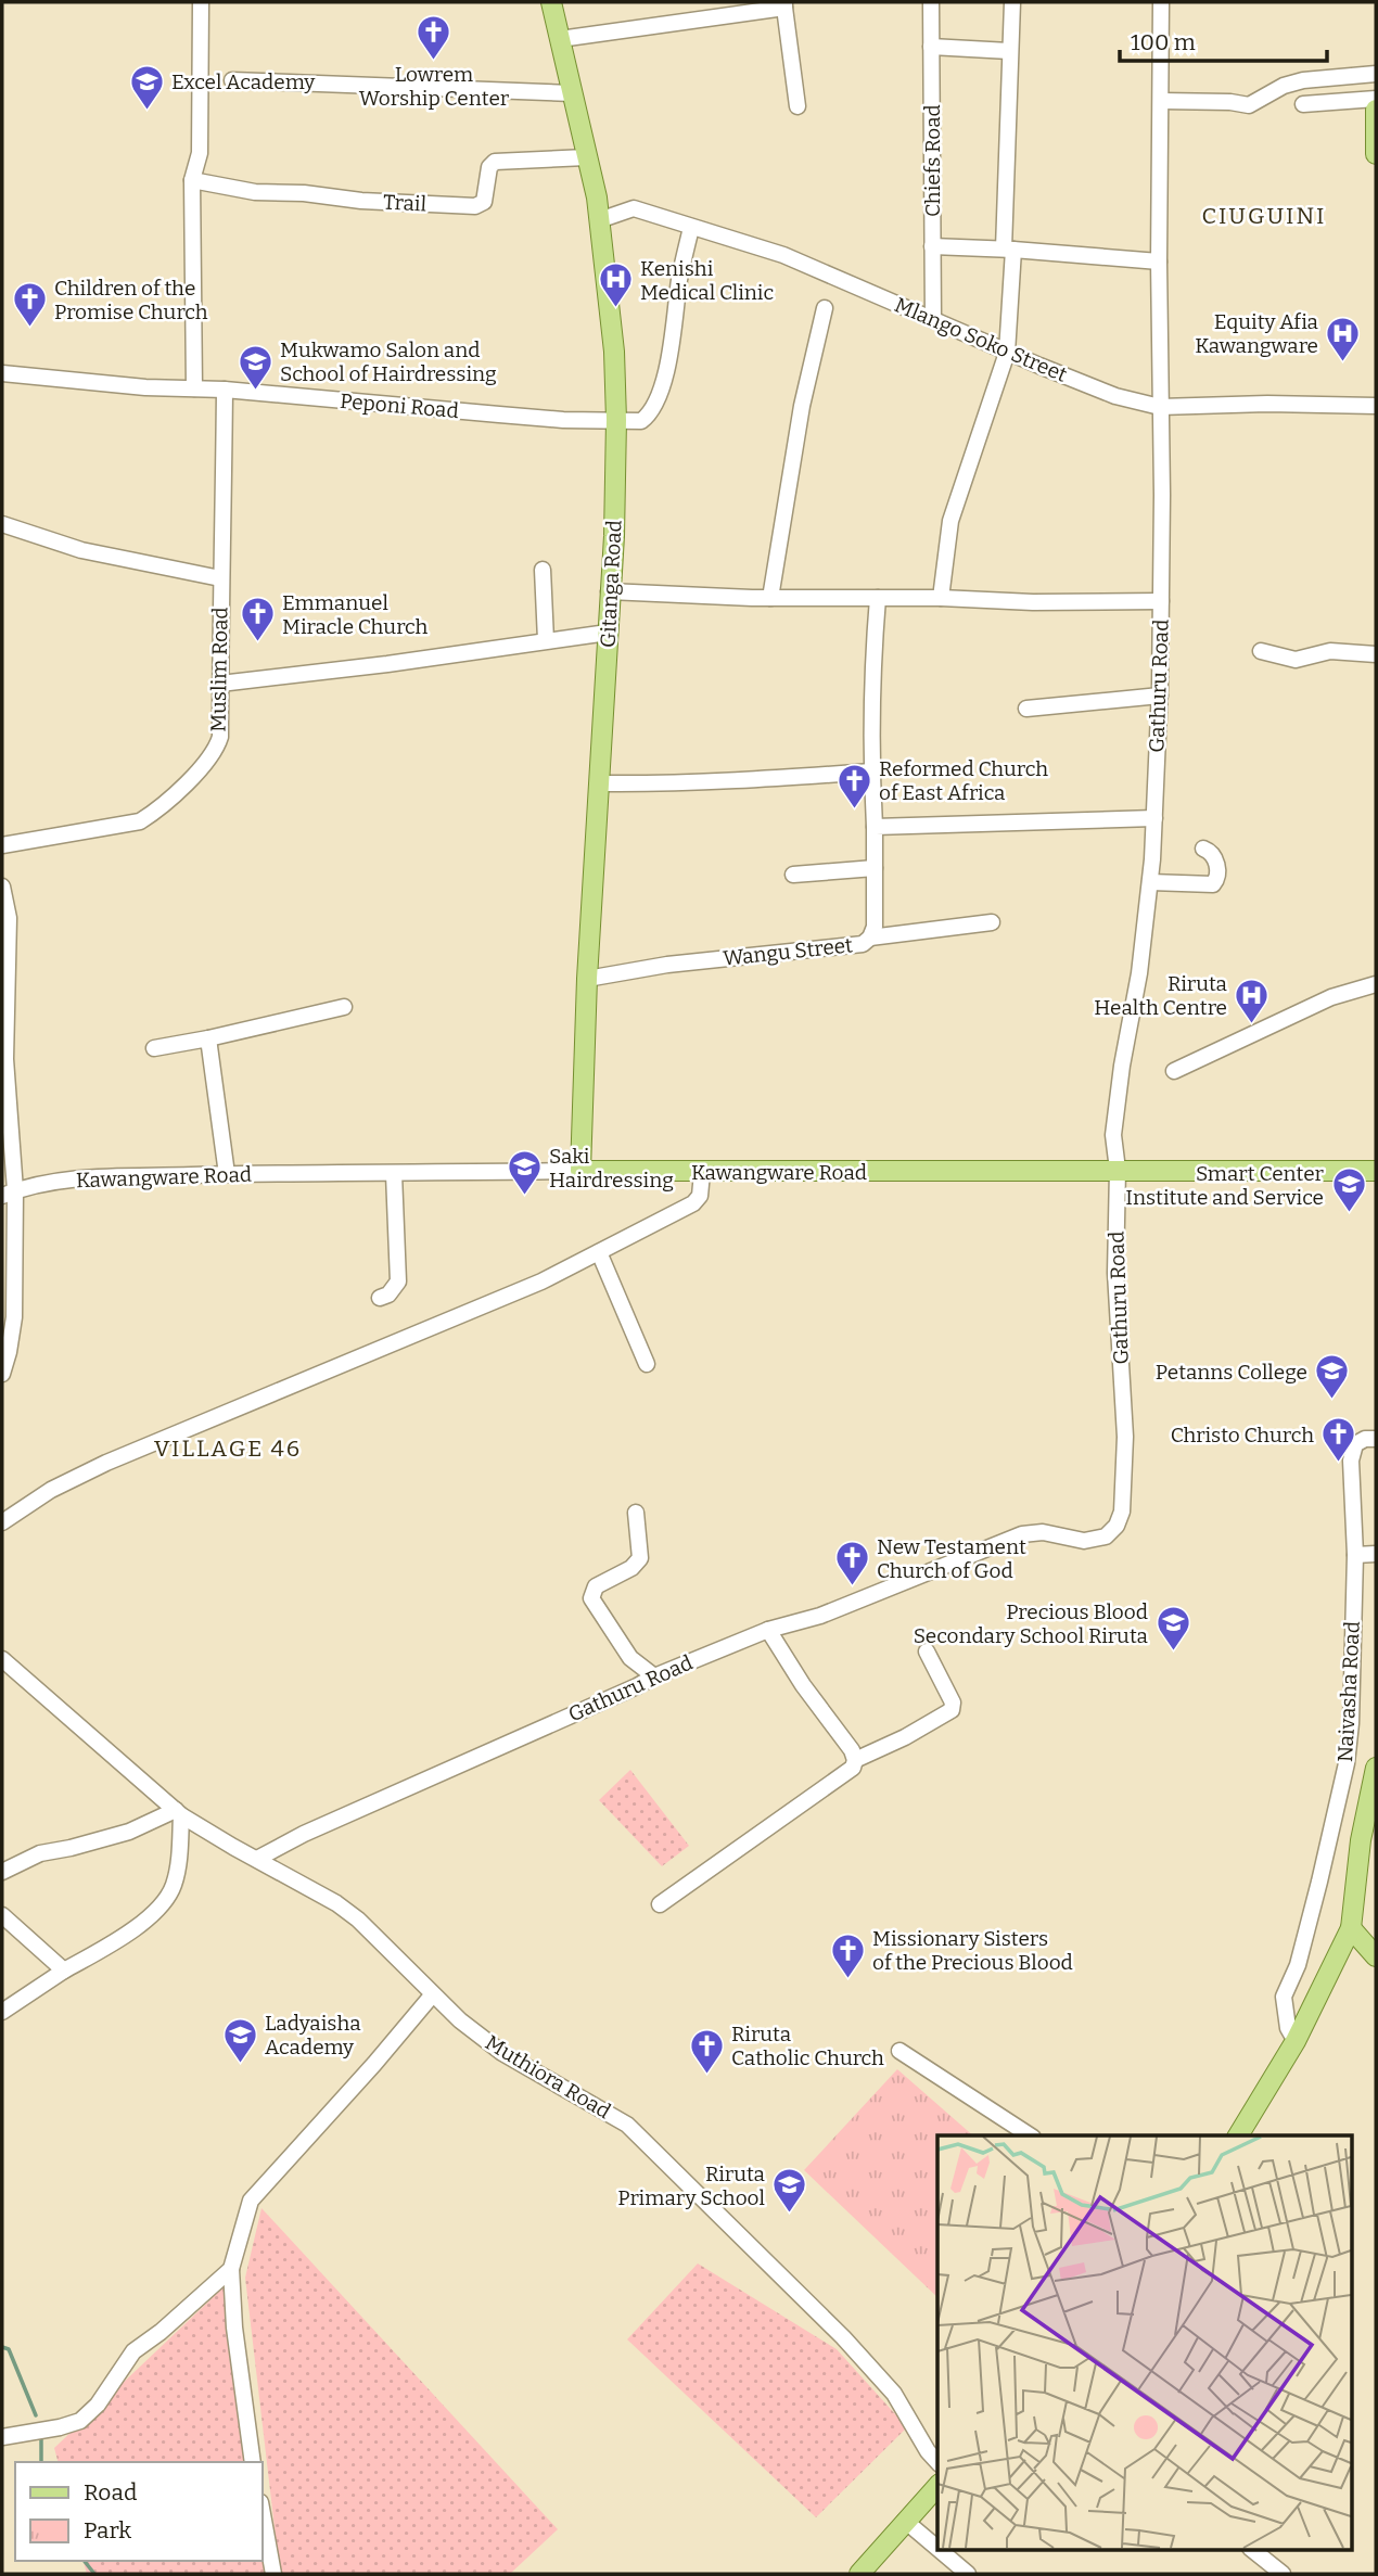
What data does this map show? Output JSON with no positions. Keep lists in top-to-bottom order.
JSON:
{
  "streets": {
    "main road": ["Gitanga Road", "Kawangware Road", "Naivasha Road"],
    "street": [
      "Chiefs Road",
      "Trail",
      "Mlango Soko Street",
      "Peponi Road",
      "Muslim Road",
      "Gathuru Road",
      "Wangu Street",
      "Muthiora Road"
    ]
  },
  "crossings": [
    ["Chiefs Road", "Mlango Soko Street"],
    ["Trail", "Gitanga Road"],
    ["Mlango Soko Street", "Peponi Road"],
    ["Mlango Soko Street", "Gitanga Road"],
    ["Mlango Soko Street", "Gathuru Road"],
    ["Peponi Road", "Gitanga Road"],
    ["Peponi Road", "Muslim Road"],
    ["Gitanga Road", "Wangu Street"],
    ["Gitanga Road", "Kawangware Road"],
    ["Gathuru Road", "Kawangware Road"],
    ["Gathuru Road", "Muthiora Road"]
  ],
  "districts": ["CIUGUINI", "VILLAGE 46"],
  "places": {
    "church": [
      "Lowrem Worship Center",
      "Children of the Promise Church",
      "Emmanuel Miracle Church",
      "Reformed Church of East Africa",
      "Christo Church",
      "New Testament Church of God",
      "Missionary Sisters of the Precious Blood",
      "Riruta Catholic Church"
    ],
    "school or university": [
      "Excel Academy",
      "Mukwamo Salon and School of Hairdressing",
      "Saki Hairdressing",
      "Smart Center Institute and Service",
      "Petanns College",
      "Precious Blood Secondary School Riruta",
      "Ladyaisha Academy",
      "Riruta Primary School"
    ],
    "hospital": ["Kenishi Medical Clinic", "Equity Afia Kawangware", "Riruta Health Centre"]
  },
  "legend": ["Road", "Park"],
  "scale_bar": "100 m"
}
